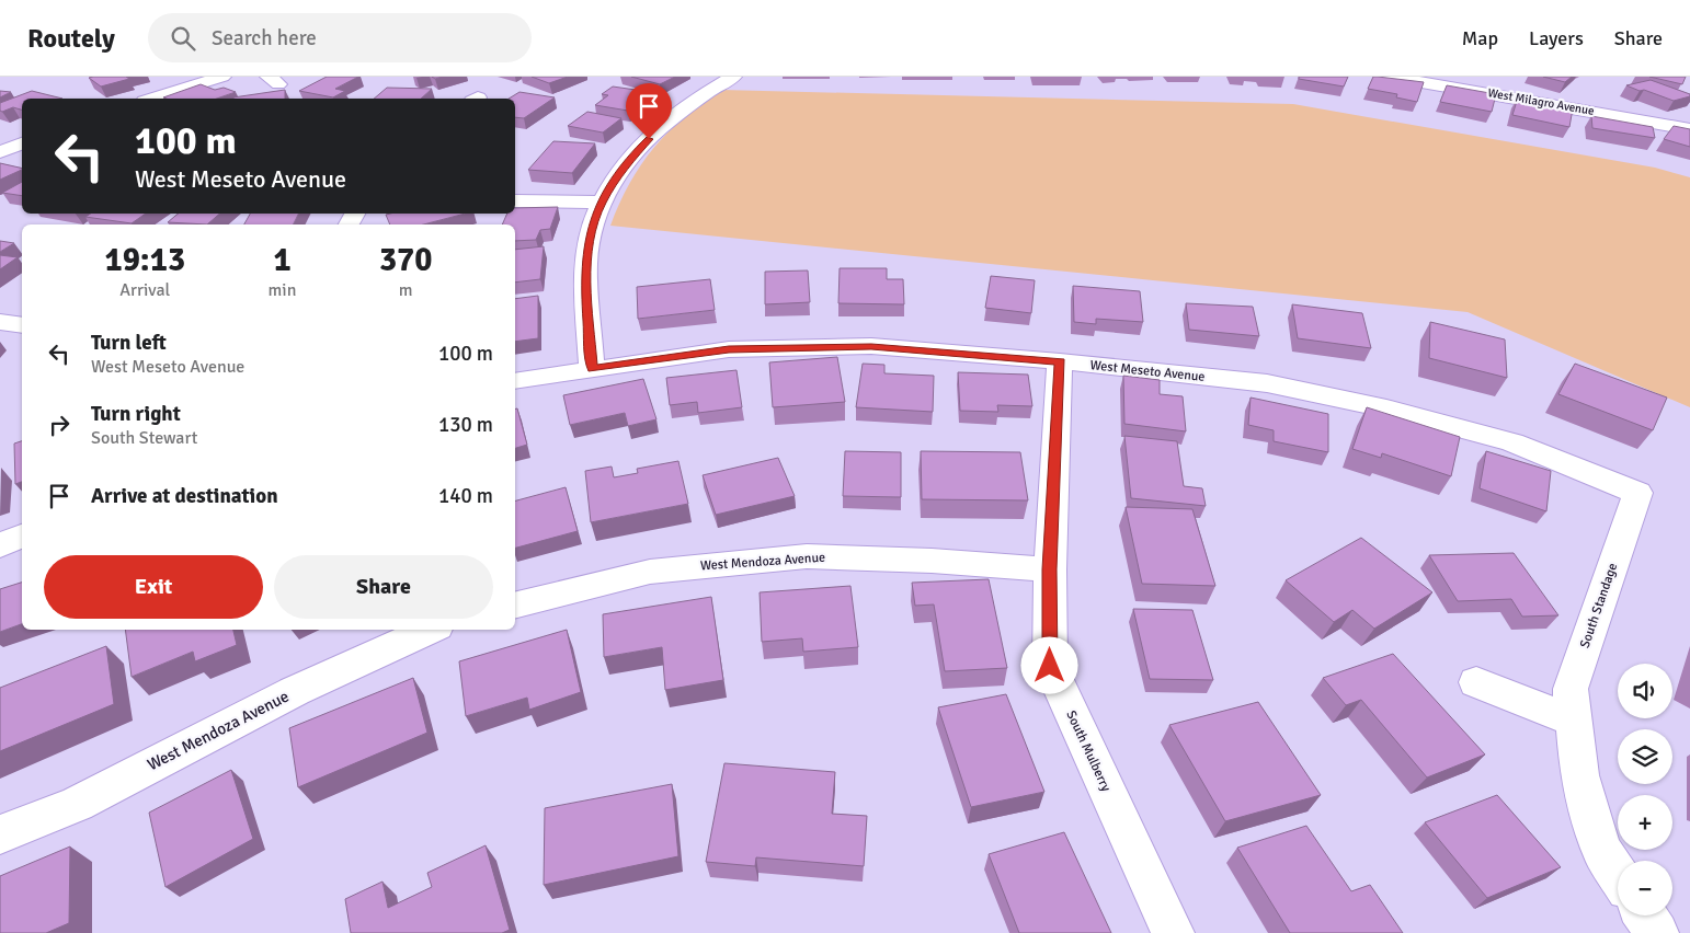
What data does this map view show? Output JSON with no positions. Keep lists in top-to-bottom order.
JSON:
{
  "streets": {
    "street": [
      "West Milagro Avenue",
      "West Meseto Avenue",
      "West Mendoza Avenue",
      "South Standage",
      "South Mulberry"
    ]
  },
  "crossings": [
    ["West Meseto Avenue", "South Standage"],
    ["West Meseto Avenue", "South Mulberry"],
    ["West Mendoza Avenue", "South Mulberry"]
  ],
  "page": {
    "header": "Routely",
    "search": "Search here",
    "nav": ["Map", "Layers", "Share"],
    "turn": ["100 m", "West Meseto Avenue"],
    "eta": [
      "19:13",
      "Arrival",
      "1",
      "min",
      "370",
      "m"
    ],
    "list": [
      {
        "name": "Turn left",
        "note": "West Meseto Avenue",
        "value": "100 m"
      },
      {
        "name": "Turn right",
        "note": "South Stewart",
        "value": "130 m"
      },
      {
        "name": "Arrive at destination",
        "value": "140 m"
      }
    ],
    "buttons": ["Exit", "Share"],
    "map_buttons": ["+", "−"]
  }
}
